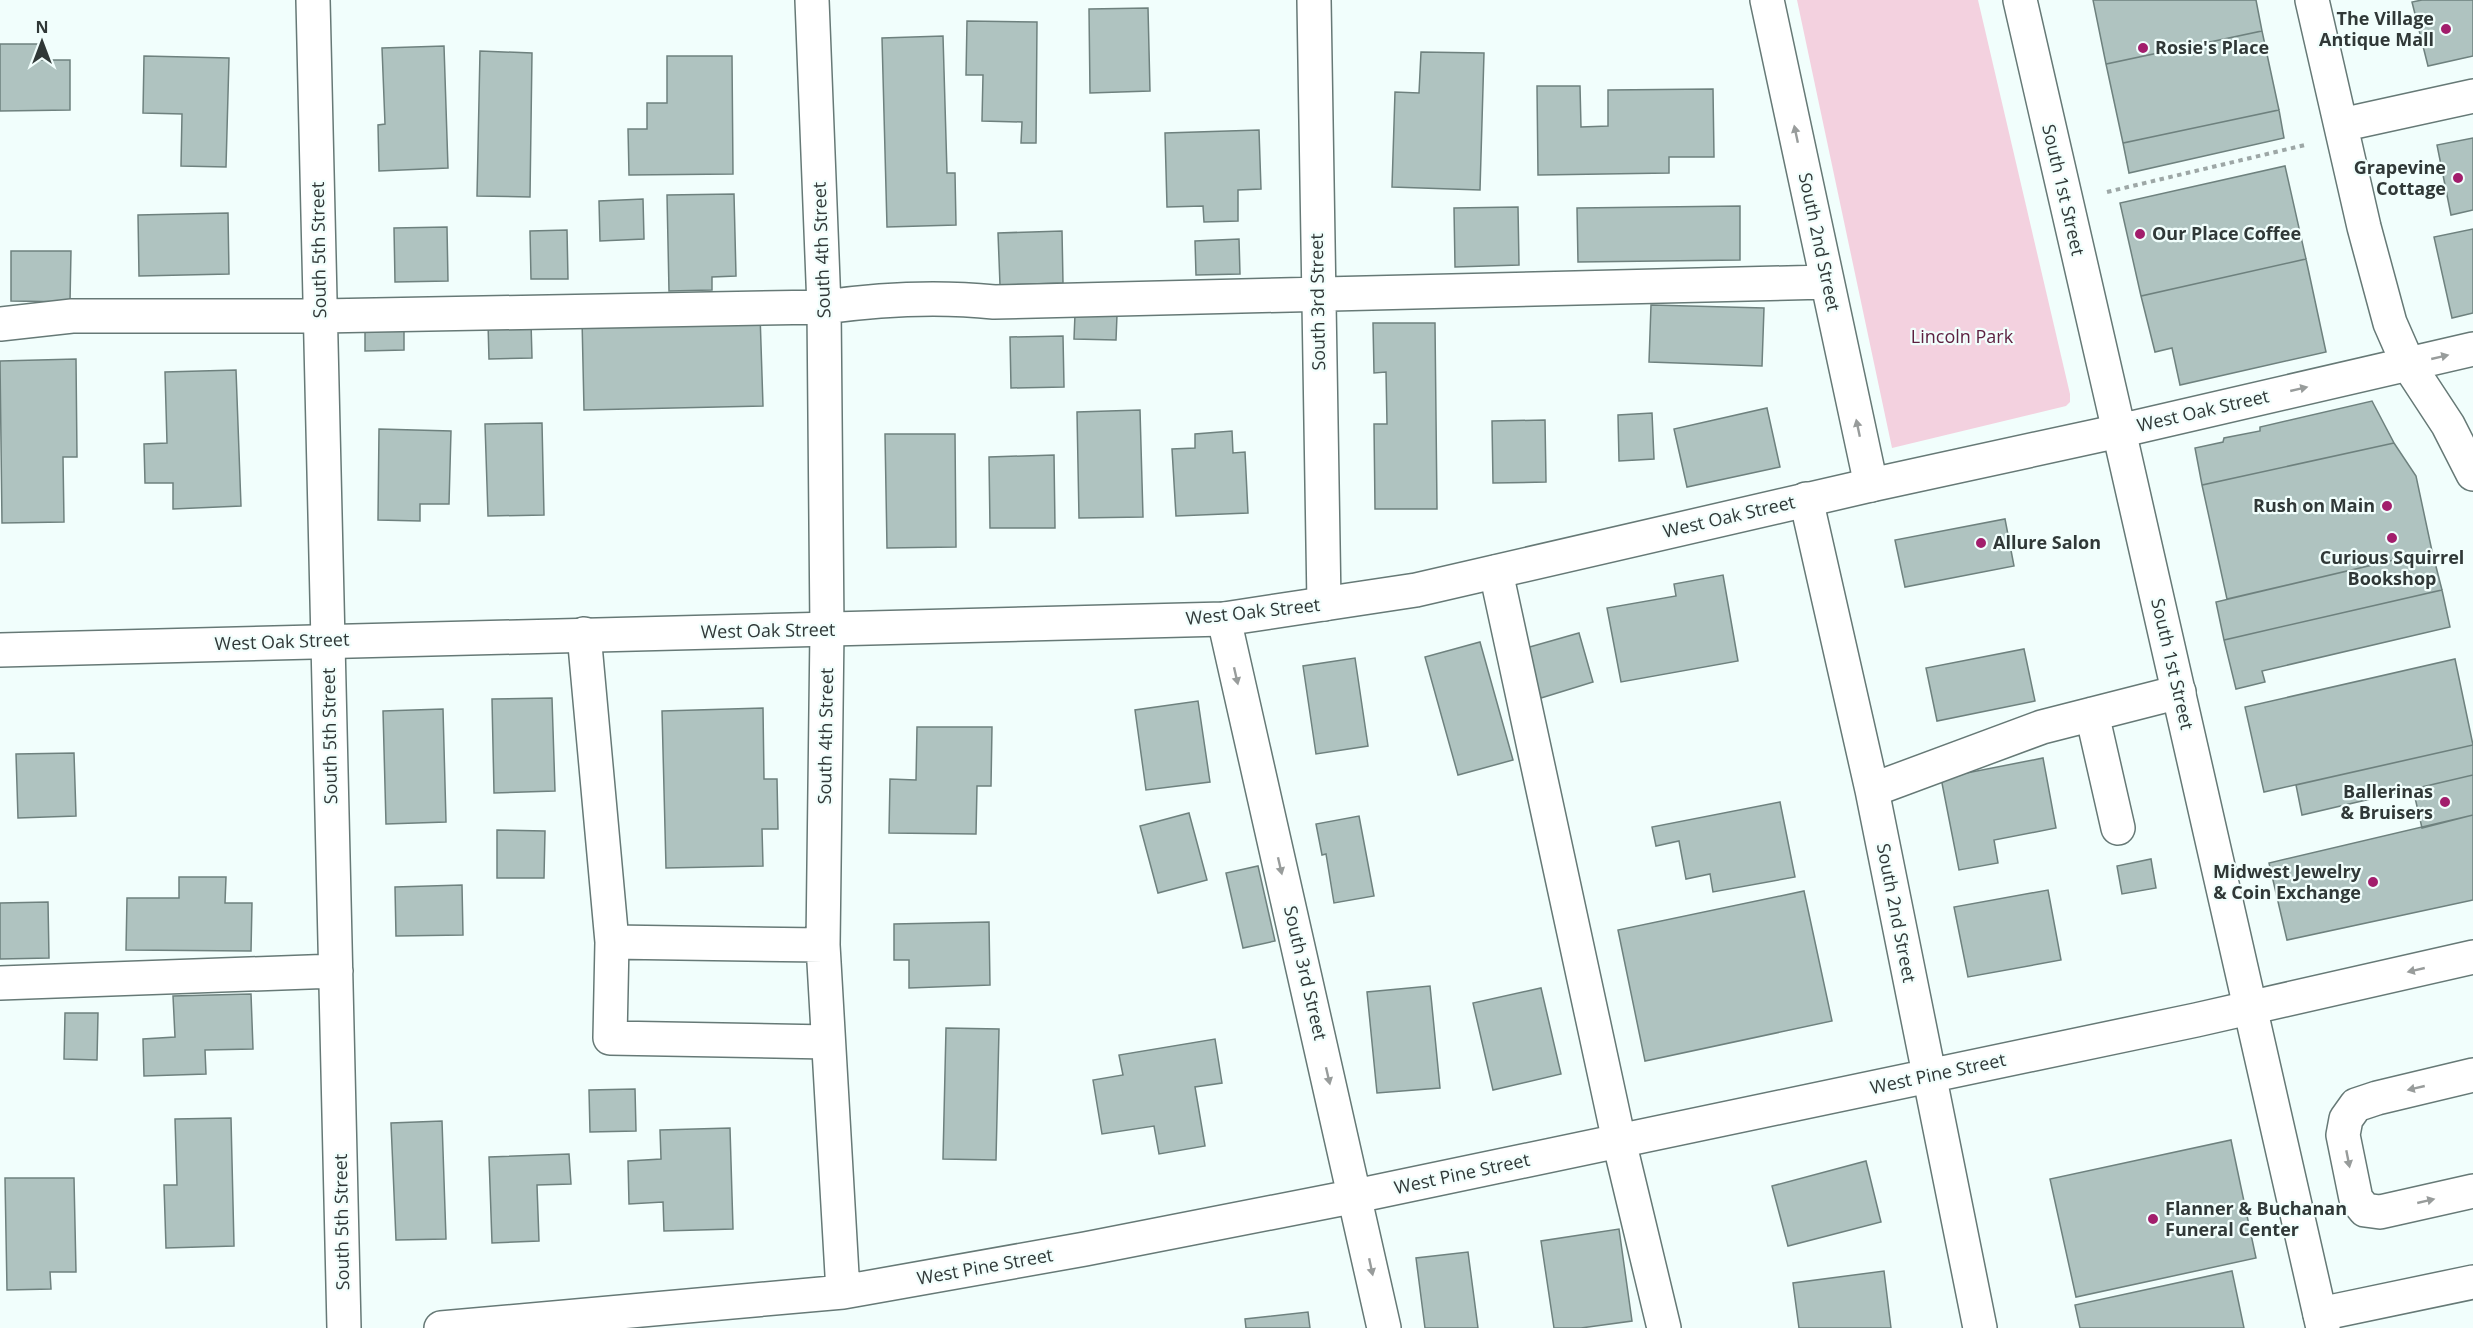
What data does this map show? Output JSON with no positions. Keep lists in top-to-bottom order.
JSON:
{
  "streets": {
    "street": [
      "South 1st Street",
      "South 2nd Street",
      "South 5th Street",
      "South 4th Street",
      "South 3rd Street",
      "West Oak Street",
      "West Pine Street"
    ]
  },
  "crossings": [
    ["South 1st Street", "West Oak Street"],
    ["South 1st Street", "West Pine Street"],
    ["South 2nd Street", "West Oak Street"],
    ["South 2nd Street", "West Pine Street"],
    ["South 5th Street", "West Oak Street"],
    ["South 4th Street", "West Oak Street"],
    ["South 4th Street", "West Pine Street"],
    ["South 3rd Street", "West Oak Street"],
    ["South 3rd Street", "West Pine Street"]
  ],
  "one_way": ["South 2nd Street"],
  "parks": ["Lincoln Park"],
  "places": [
    "The Village Antique Mall",
    "Rosie's Place",
    "Grapevine Cottage",
    "Our Place Coffee",
    "Rush on Main",
    "Curious Squirrel Bookshop",
    "Allure Salon",
    "Ballerinas & Bruisers",
    "Midwest Jewelry & Coin Exchange",
    "Flanner & Buchanan Funeral Center"
  ],
  "north": "top"
}
